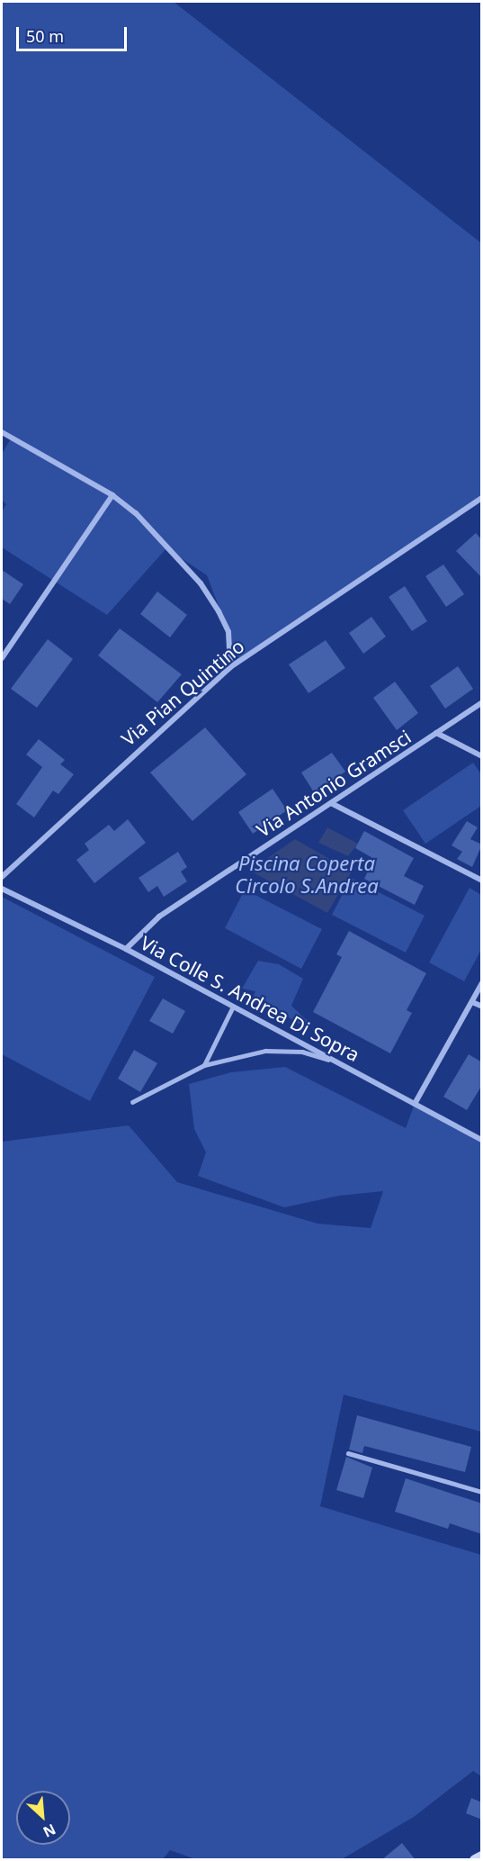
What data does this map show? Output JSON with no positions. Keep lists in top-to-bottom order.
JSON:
{
  "streets": {
    "street": ["Via Pian Quintino", "Via Antonio Gramsci", "Via Colle S. Andrea Di Sopra"]
  },
  "crossings": [
    ["Via Antonio Gramsci", "Via Colle S. Andrea Di Sopra"]
  ],
  "water": ["Piscina Coperta Circolo S.Andrea"],
  "scale_bar": "50 m",
  "north": "bottom right"
}
